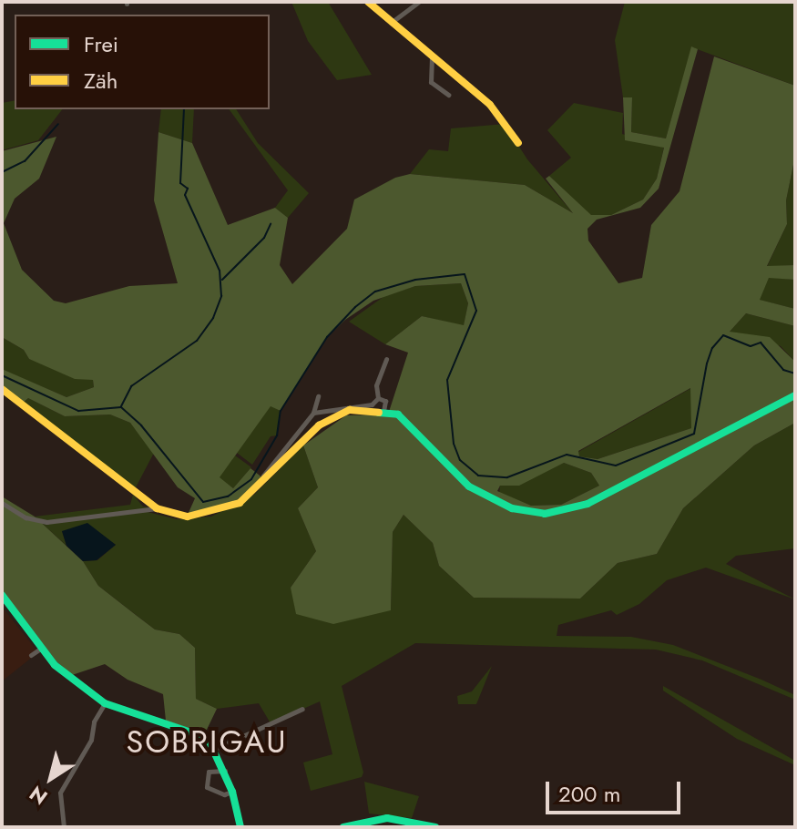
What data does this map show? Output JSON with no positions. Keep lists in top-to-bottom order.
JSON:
{
  "districts": ["SOBRIGAU"],
  "legend": ["Frei", "Zäh"],
  "scale_bar": "200 m",
  "north": "bottom left"
}
